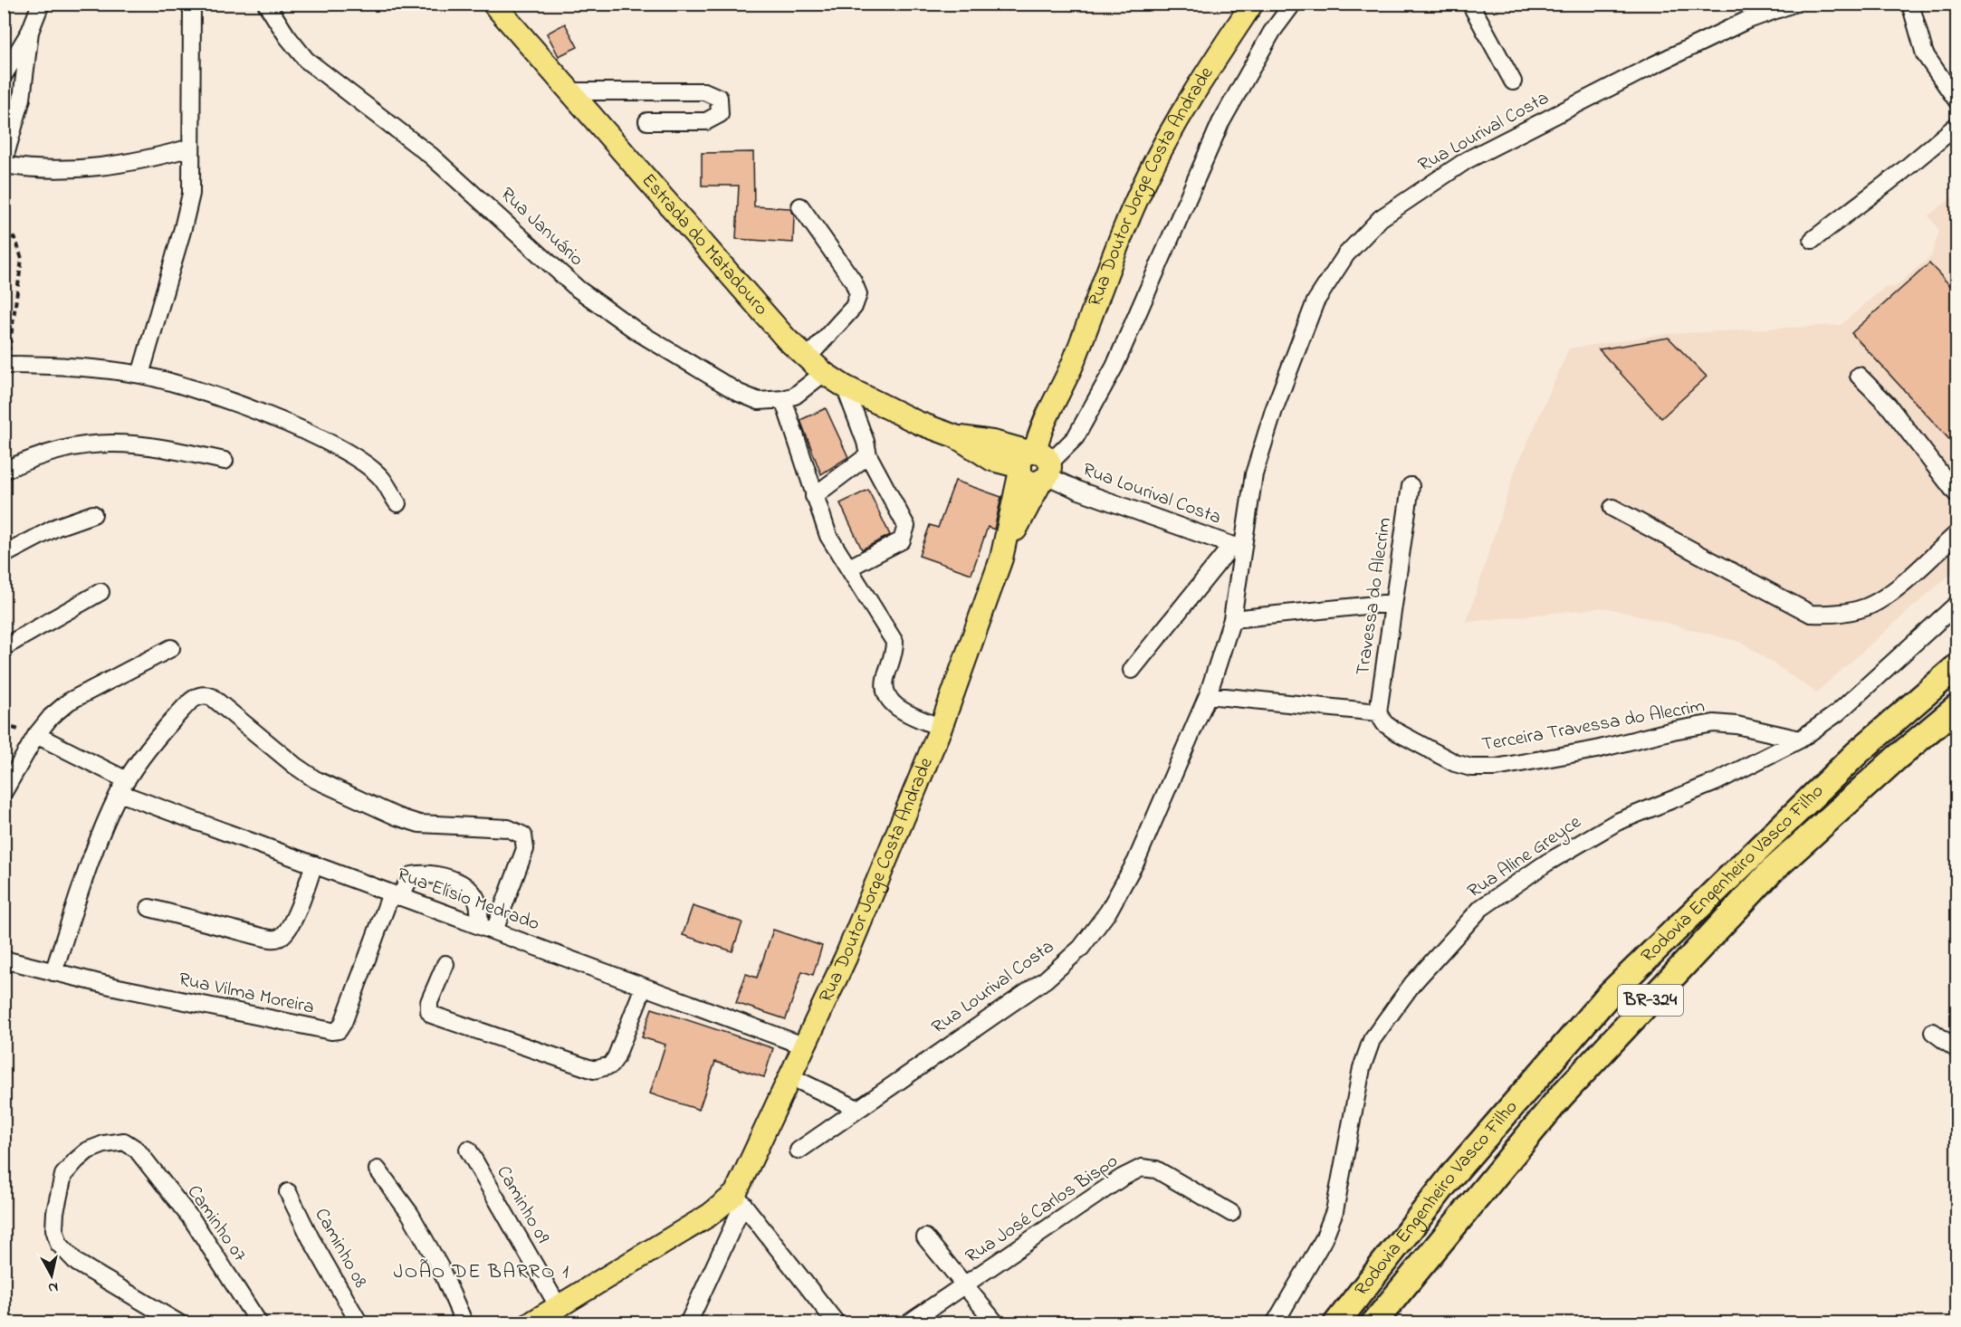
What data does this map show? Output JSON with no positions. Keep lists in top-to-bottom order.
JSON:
{
  "streets": {
    "highway": ["Rodovia Engenheiro Vasco Filho", "BR-324"],
    "main road": ["Rua Doutor Jorge Costa Andrade", "Estrada do Matadouro"],
    "street": [
      "Rua Lourival Costa",
      "Rua Januário",
      "Travessa do Alecrim",
      "Terceira Travessa do Alecrim",
      "Rua Aline Greyce",
      "Rua Elísio Medrado",
      "Rua Vilma Moreira",
      "Caminho 09",
      "Rua José Carlos Bispo",
      "Caminho 07",
      "Caminho 08"
    ]
  },
  "crossings": [
    ["Rua Lourival Costa", "Rua Doutor Jorge Costa Andrade"],
    ["Rua Lourival Costa", "Estrada do Matadouro"],
    ["Rua Doutor Jorge Costa Andrade", "Estrada do Matadouro"],
    ["Rua Doutor Jorge Costa Andrade", "Rua Elísio Medrado"],
    ["Rua Januário", "Estrada do Matadouro"],
    ["Travessa do Alecrim", "Terceira Travessa do Alecrim"],
    ["Terceira Travessa do Alecrim", "Rua Aline Greyce"],
    ["Rua Elísio Medrado", "Rua Vilma Moreira"]
  ],
  "districts": ["JOÃO DE BARRO 1"],
  "north": "bottom"
}
